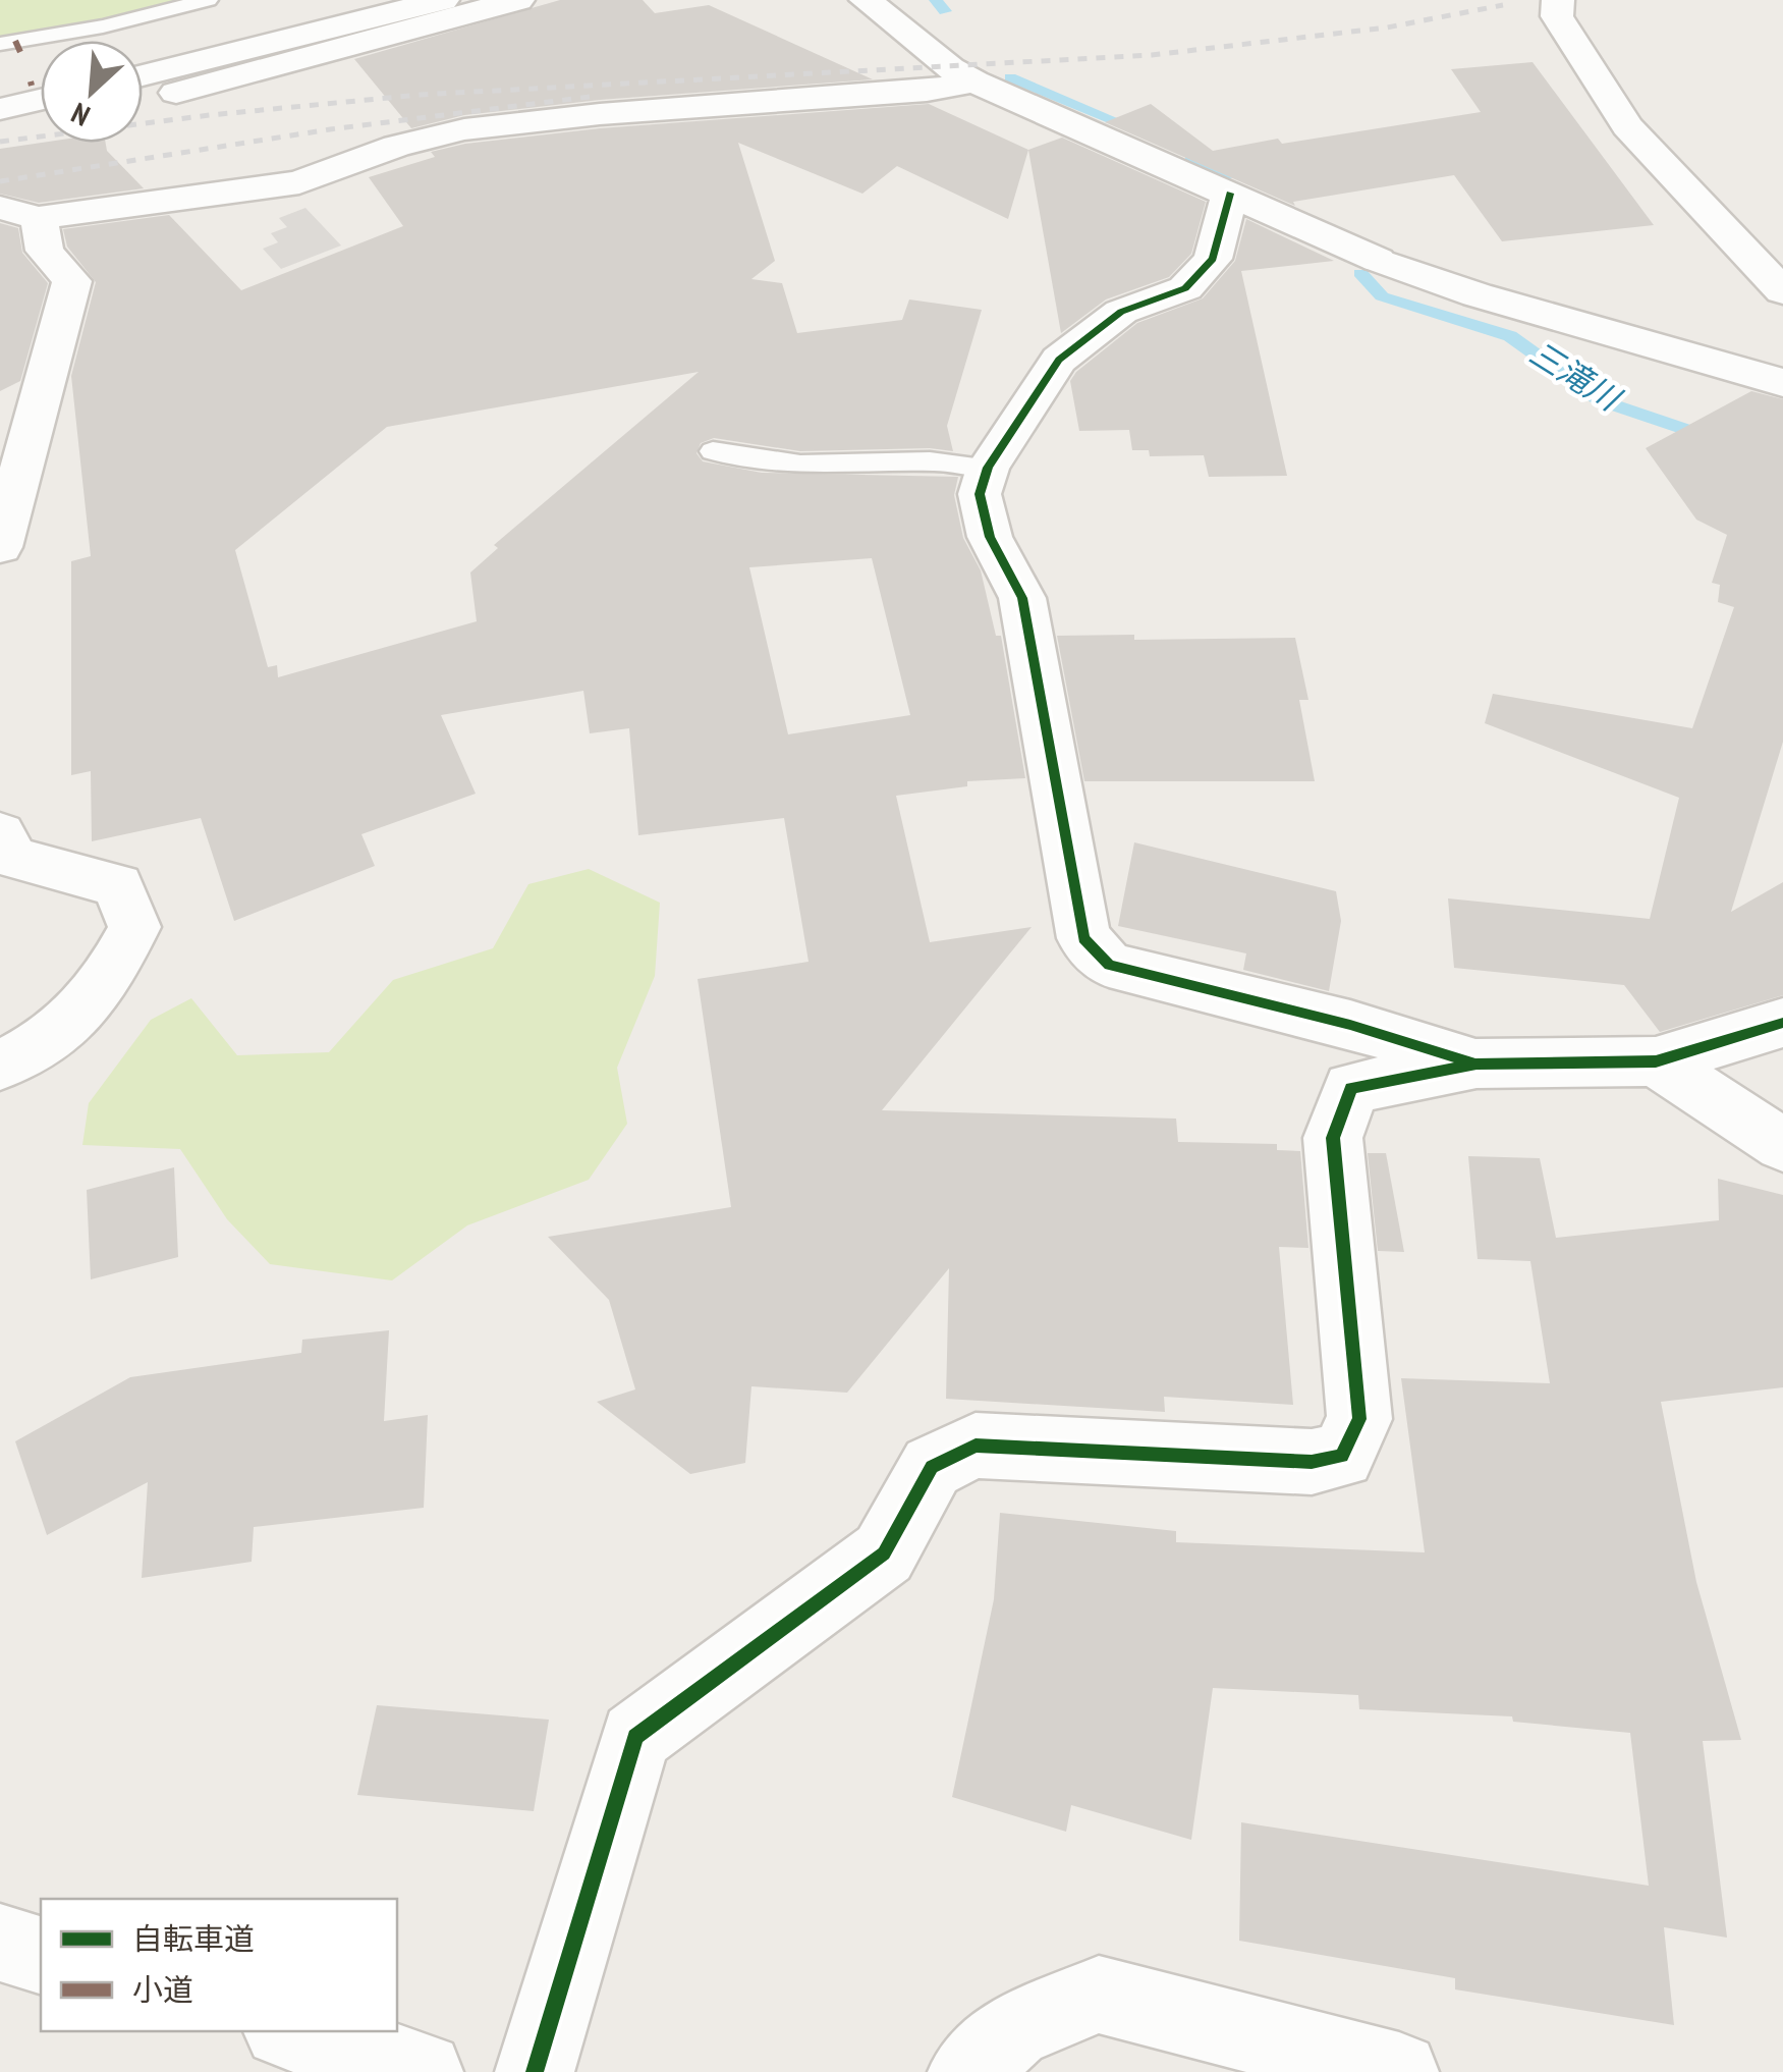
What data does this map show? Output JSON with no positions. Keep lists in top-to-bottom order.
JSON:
{
  "water": ["三滝川"],
  "legend": ["自転車道", "小道"],
  "north": "bottom left"
}
